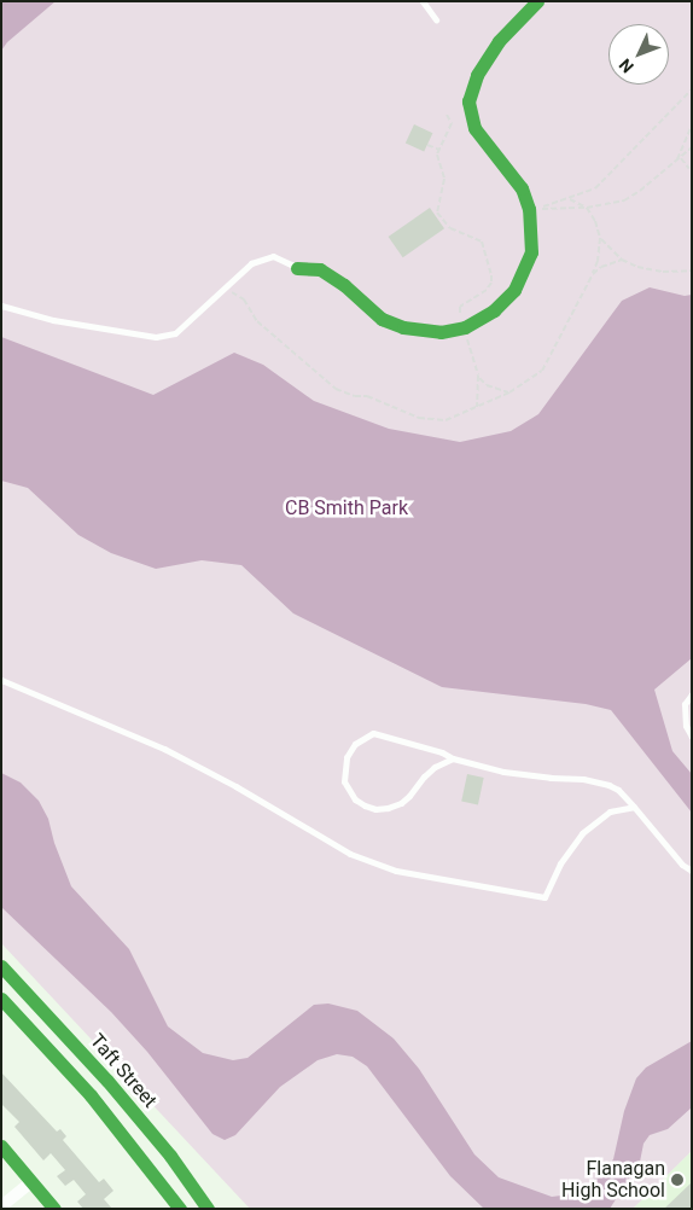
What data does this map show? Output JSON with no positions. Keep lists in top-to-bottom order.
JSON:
{
  "streets": {
    "street": ["Taft Street"]
  },
  "parks": ["CB Smith Park"],
  "places": ["Flanagan High School"],
  "north": "bottom left"
}
